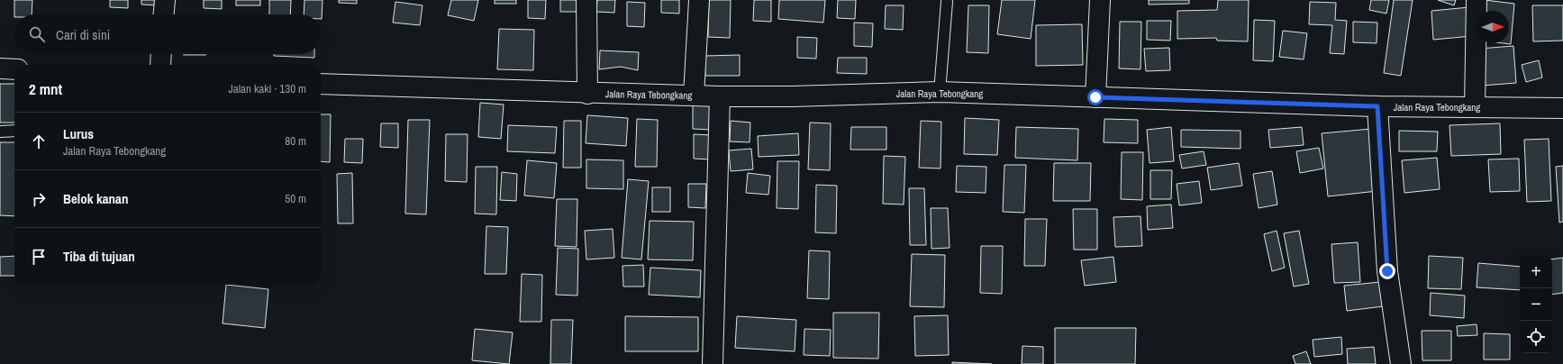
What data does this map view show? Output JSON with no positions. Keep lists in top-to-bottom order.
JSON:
{
  "streets": {
    "main road": ["Jalan Raya Tebongkang"]
  },
  "north": "right",
  "page": {
    "search": "Cari di sini",
    "heading": ["2 mnt", "Jalan kaki · 130 m"],
    "list": [
      ["Lurus", "Jalan Raya Tebongkang", "80 m"],
      ["Belok kanan", "50 m"],
      "Tiba di tujuan"
    ],
    "map_buttons": ["+", "−"]
  }
}
